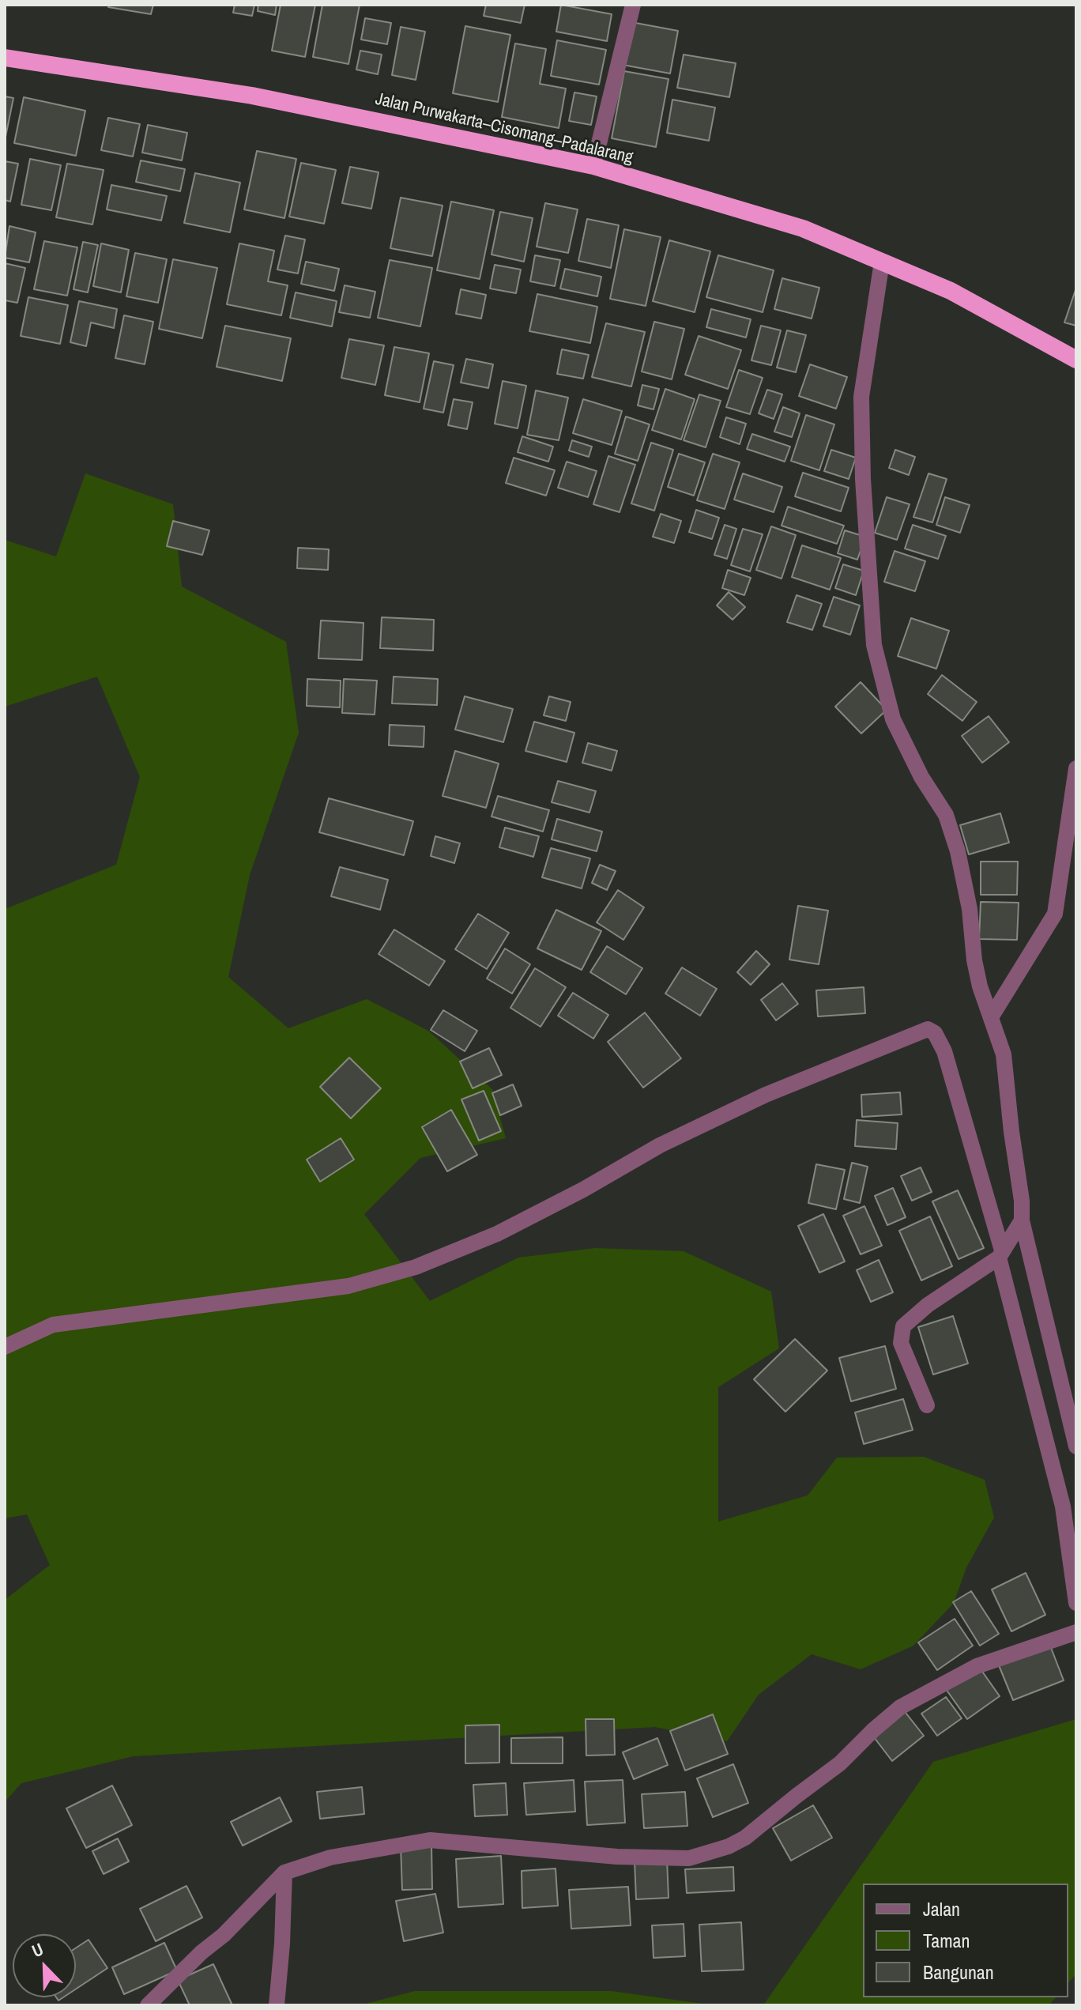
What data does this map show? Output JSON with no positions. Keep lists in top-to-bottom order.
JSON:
{
  "streets": {
    "highway": ["Jalan Purwakarta–Cisomang–Padalarang"]
  },
  "legend": ["Jalan", "Taman", "Bangunan"],
  "north": "top left"
}
